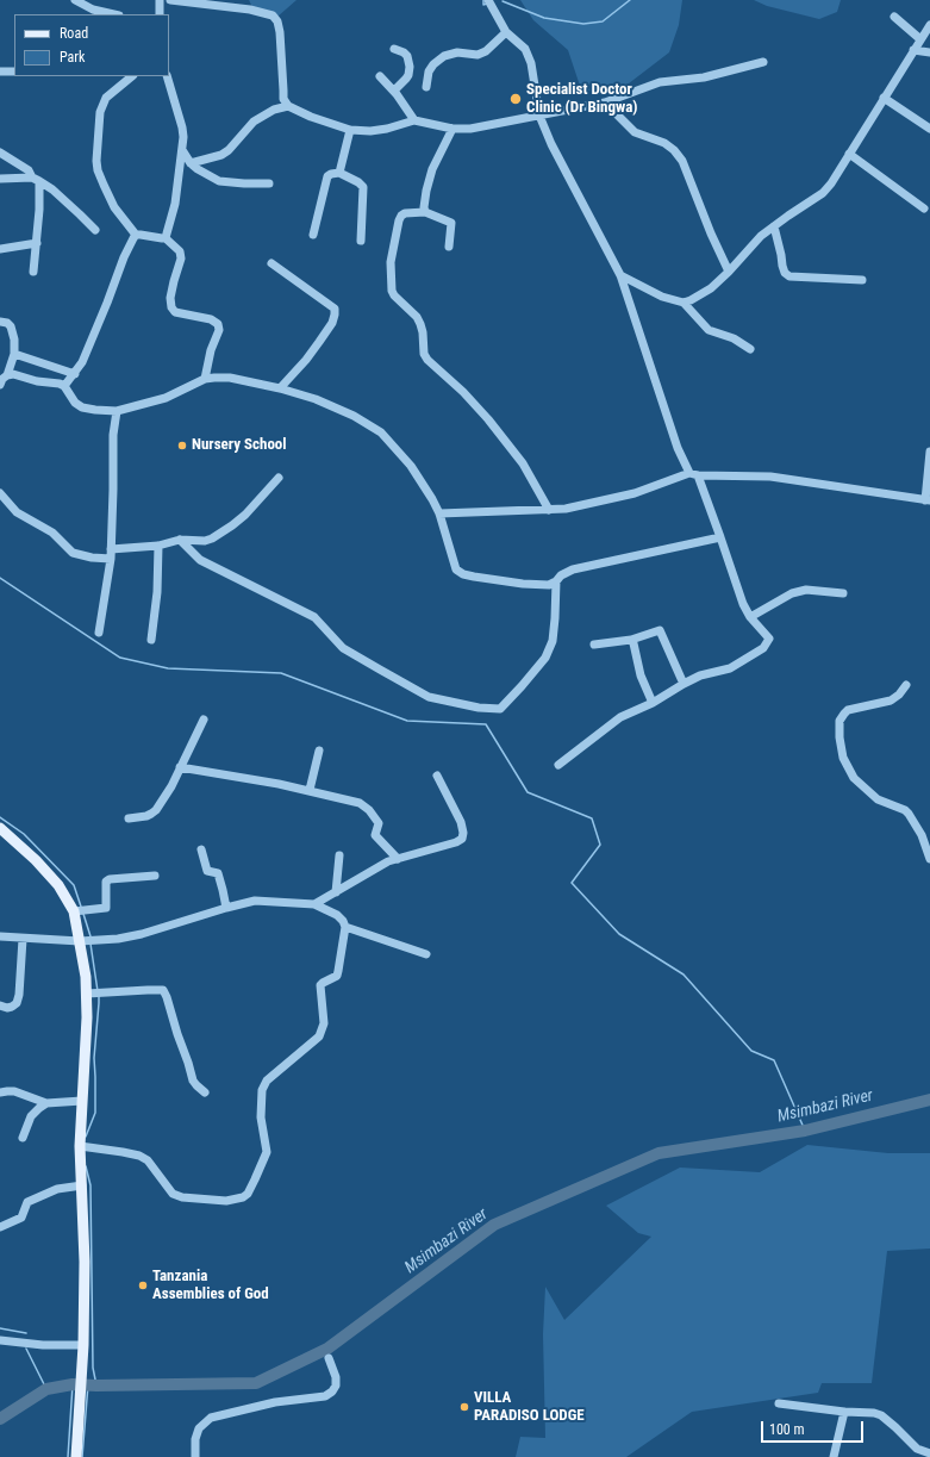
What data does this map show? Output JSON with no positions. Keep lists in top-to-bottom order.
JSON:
{
  "water": ["Msimbazi River"],
  "places": [
    "Specialist Doctor Clinic (Dr Bingwa)",
    "Nursery School",
    "Tanzania Assemblies of God",
    "VILLA PARADISO LODGE"
  ],
  "legend": ["Road", "Park"],
  "scale_bar": "100 m"
}
